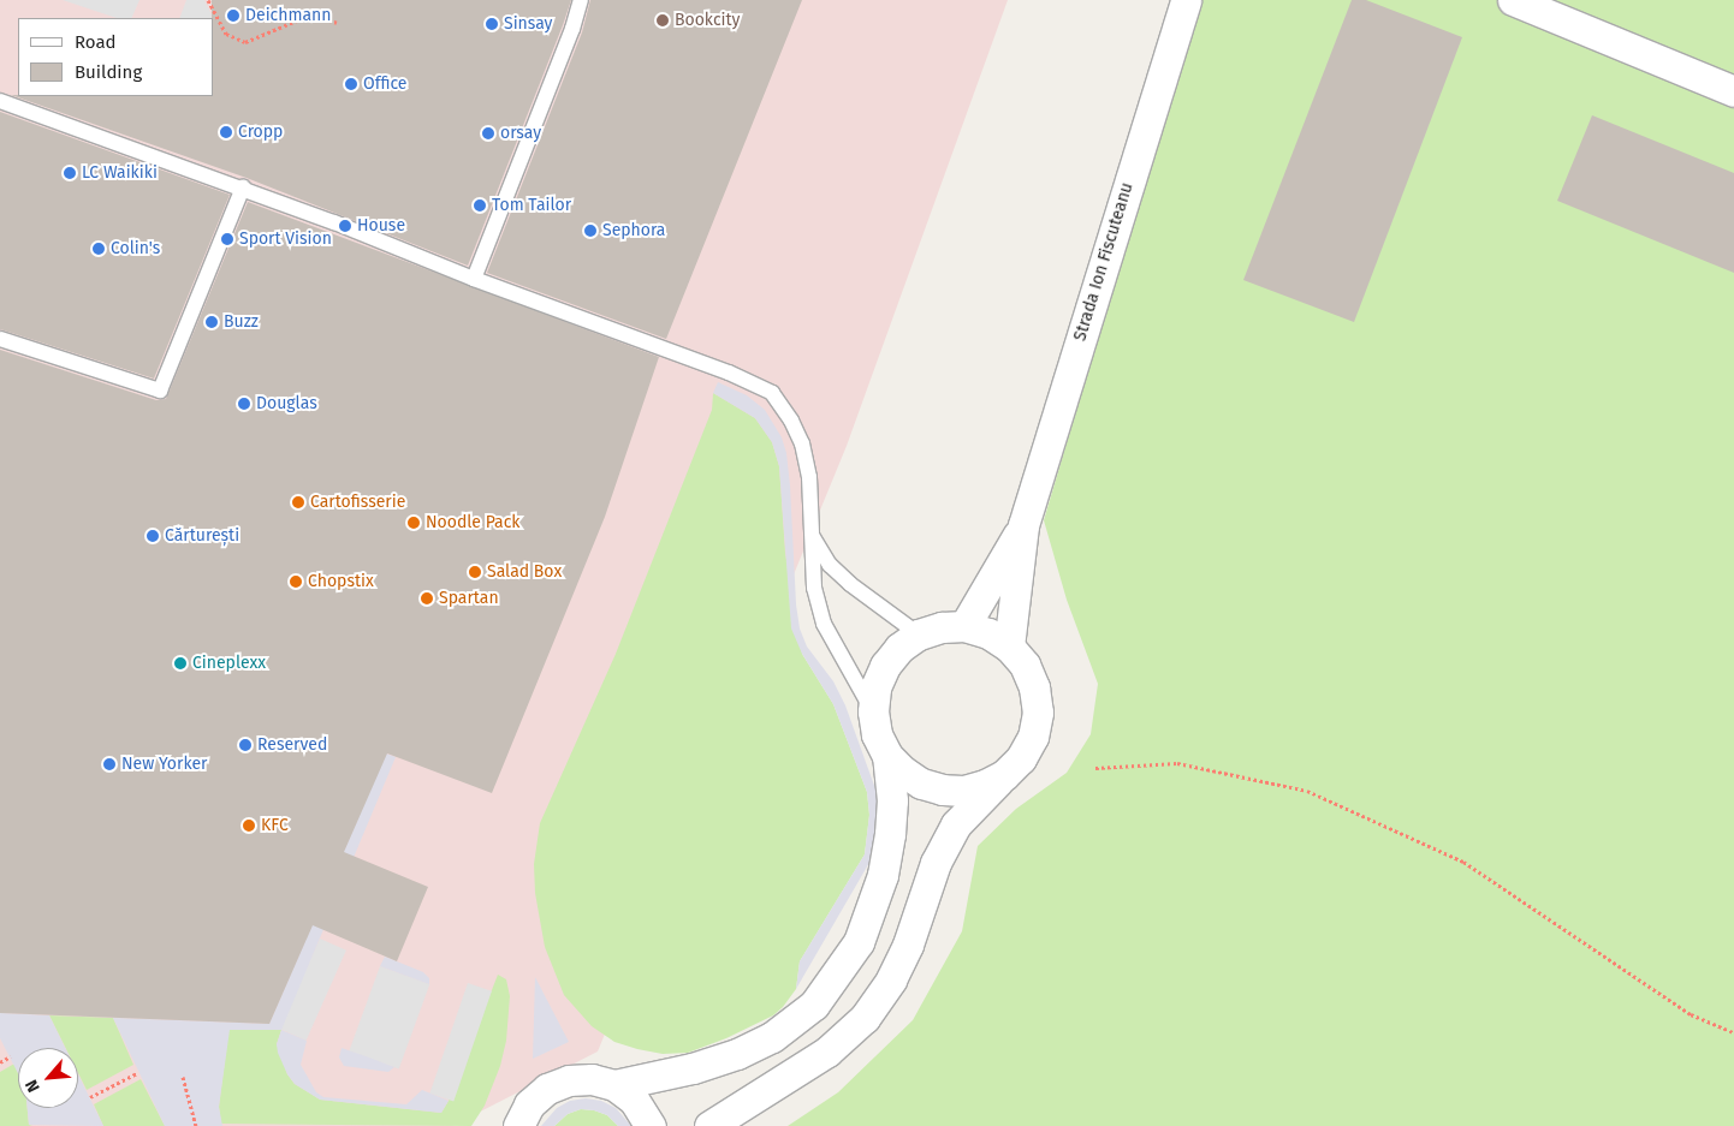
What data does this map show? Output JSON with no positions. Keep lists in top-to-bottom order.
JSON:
{
  "streets": {
    "street": ["Strada Ion Fiscuteanu"]
  },
  "places": [
    "Deichmann",
    "Bookcity",
    "Sinsay",
    "Office",
    "Cropp",
    "orsay",
    "LC Waikiki",
    "Tom Tailor",
    "House",
    "Sephora",
    "Sport Vision",
    "Colin's",
    "Buzz",
    "Douglas",
    "Cartofisserie",
    "Noodle Pack",
    "Cărturești",
    "Salad Box",
    "Chopstix",
    "Spartan",
    "Cineplexx",
    "Reserved",
    "New Yorker",
    "KFC"
  ],
  "legend": ["Road", "Building"],
  "north": "bottom left"
}
